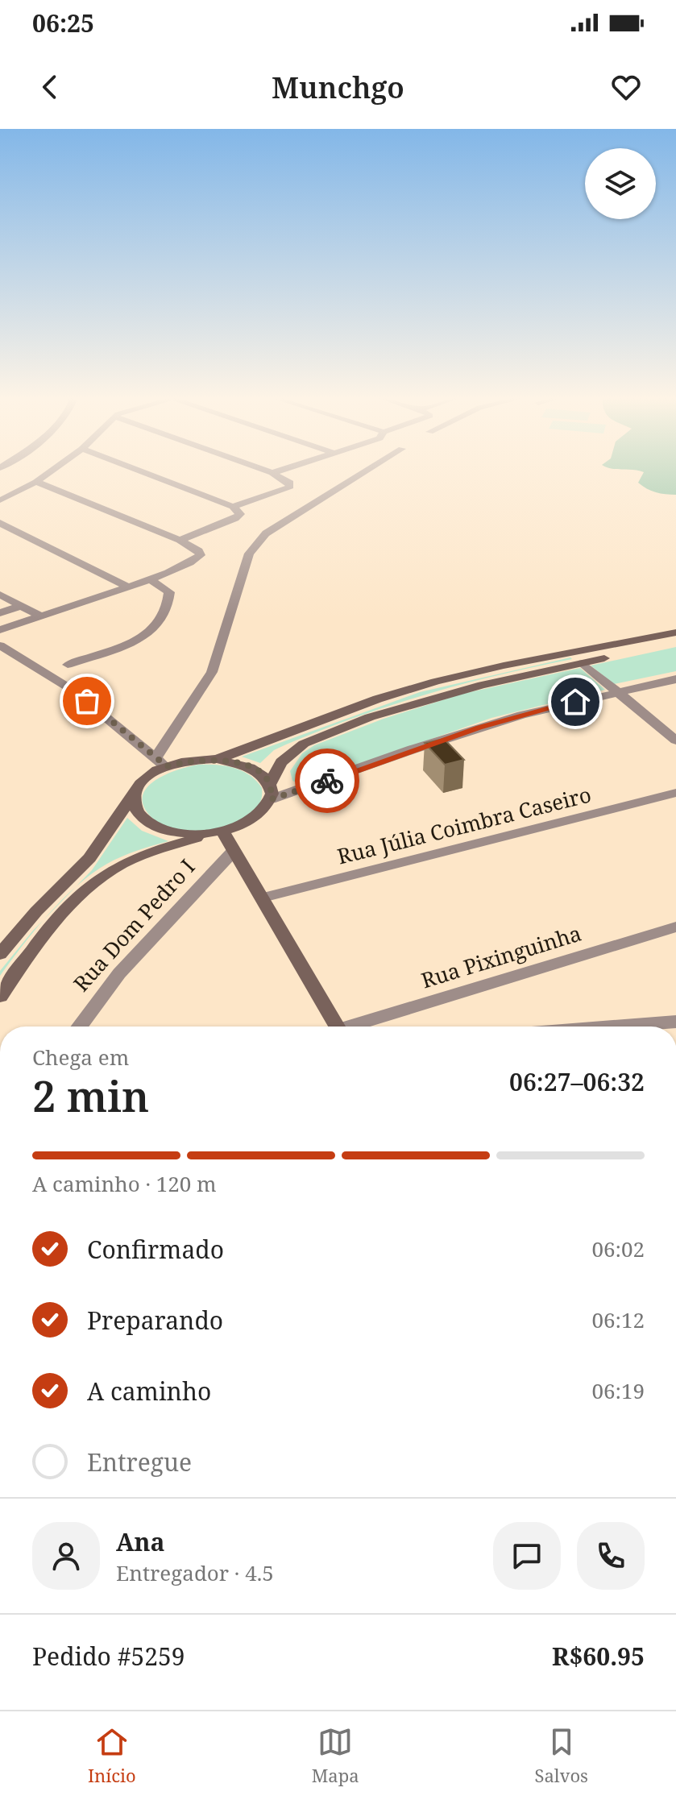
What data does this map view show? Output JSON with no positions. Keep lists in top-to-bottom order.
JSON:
{
  "streets": {
    "street": ["Rua Júlia Coimbra Caseiro", "Rua Dom Pedro I", "Rua Pixinguinha"]
  },
  "page": {
    "status": "06:25",
    "header": "Munchgo",
    "heading": ["2 min", "Chega em", "06:27–06:32"],
    "panel": [
      "Ana",
      "Entregador · 4.5",
      "Pedido #5259",
      "R$60.95"
    ],
    "bar": "A caminho · 120 m",
    "list": [
      ["Confirmado", "06:02"],
      ["Preparando", "06:12"],
      ["A caminho", "06:19"],
      "Entregue"
    ],
    "tabs": ["Início", "Mapa", "Salvos"]
  }
}
